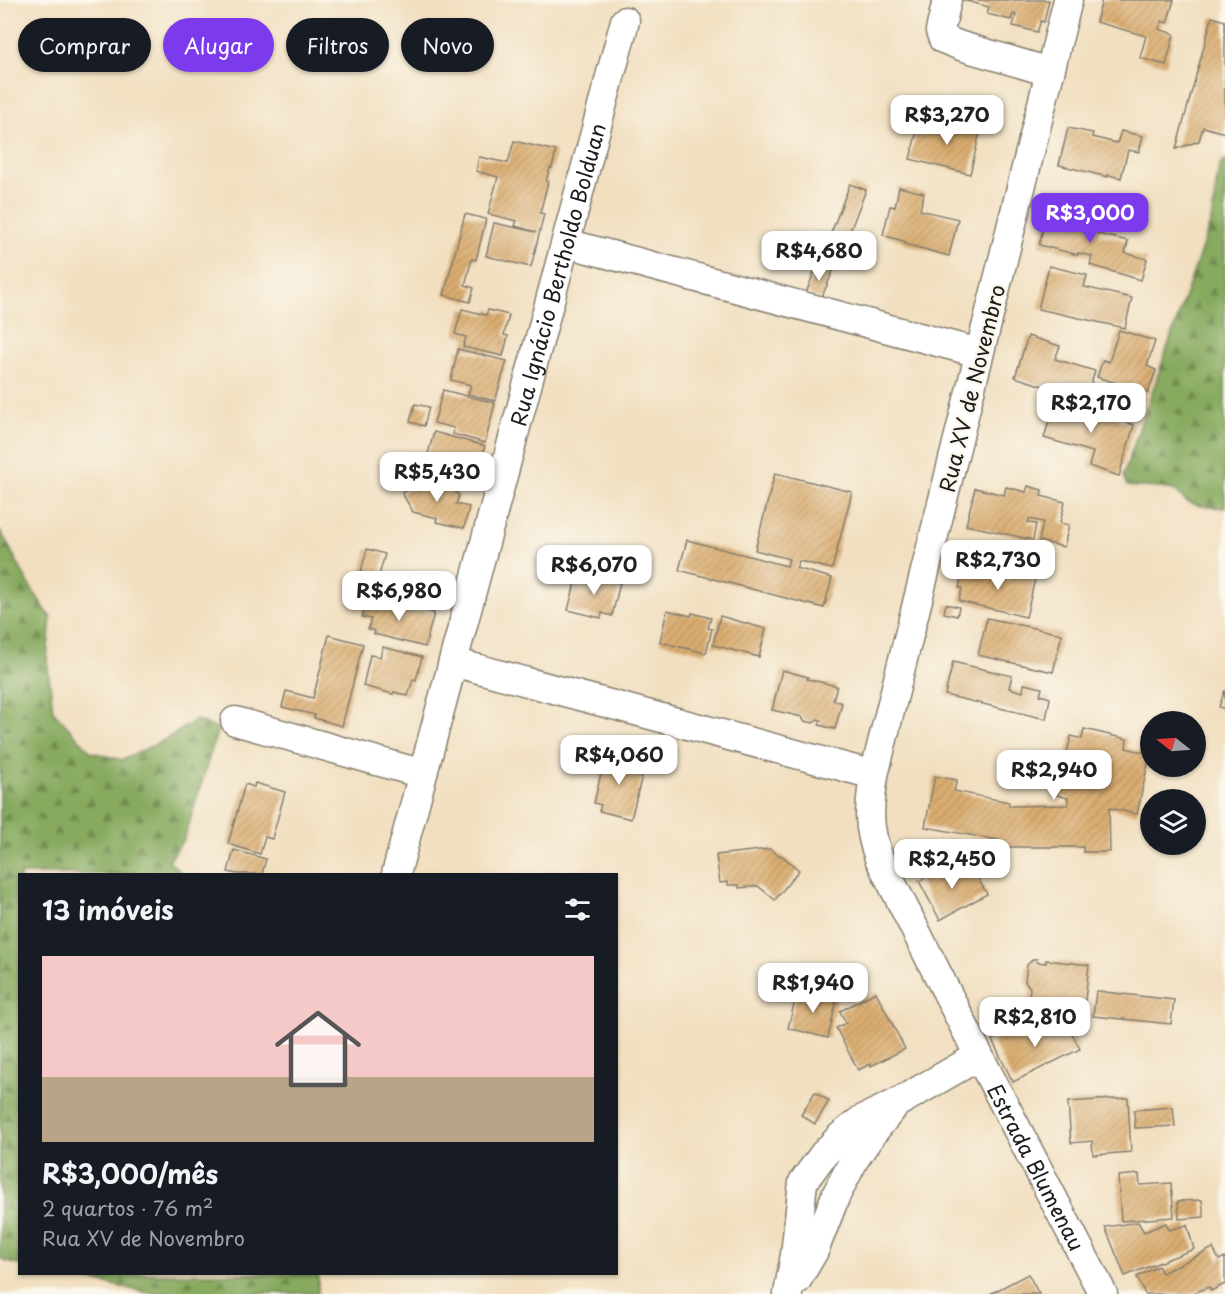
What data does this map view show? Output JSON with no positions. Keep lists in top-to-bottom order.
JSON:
{
  "streets": {
    "street": ["Rua Ignácio Bertholdo Bolduan", "Rua XV de Novembro", "Estrada Blumenau"]
  },
  "crossings": [
    ["Rua XV de Novembro", "Estrada Blumenau"]
  ],
  "north": "left",
  "page": {
    "chip": [
      "Comprar",
      "Alugar",
      "Filtros",
      "Novo"
    ],
    "price": [
      "R$3,270",
      "R$3,000",
      "R$4,680",
      "R$2,170",
      "R$5,430",
      "R$2,730",
      "R$6,070",
      "R$6,980",
      "R$4,060",
      "R$2,940",
      "R$2,450",
      "R$1,940",
      "R$2,810"
    ],
    "heading": "13 imóveis",
    "list": [
      {
        "name": "R$3,000/mês",
        "note": "2 quartos · 76 m² · Rua XV de Novembro"
      }
    ]
  }
}
